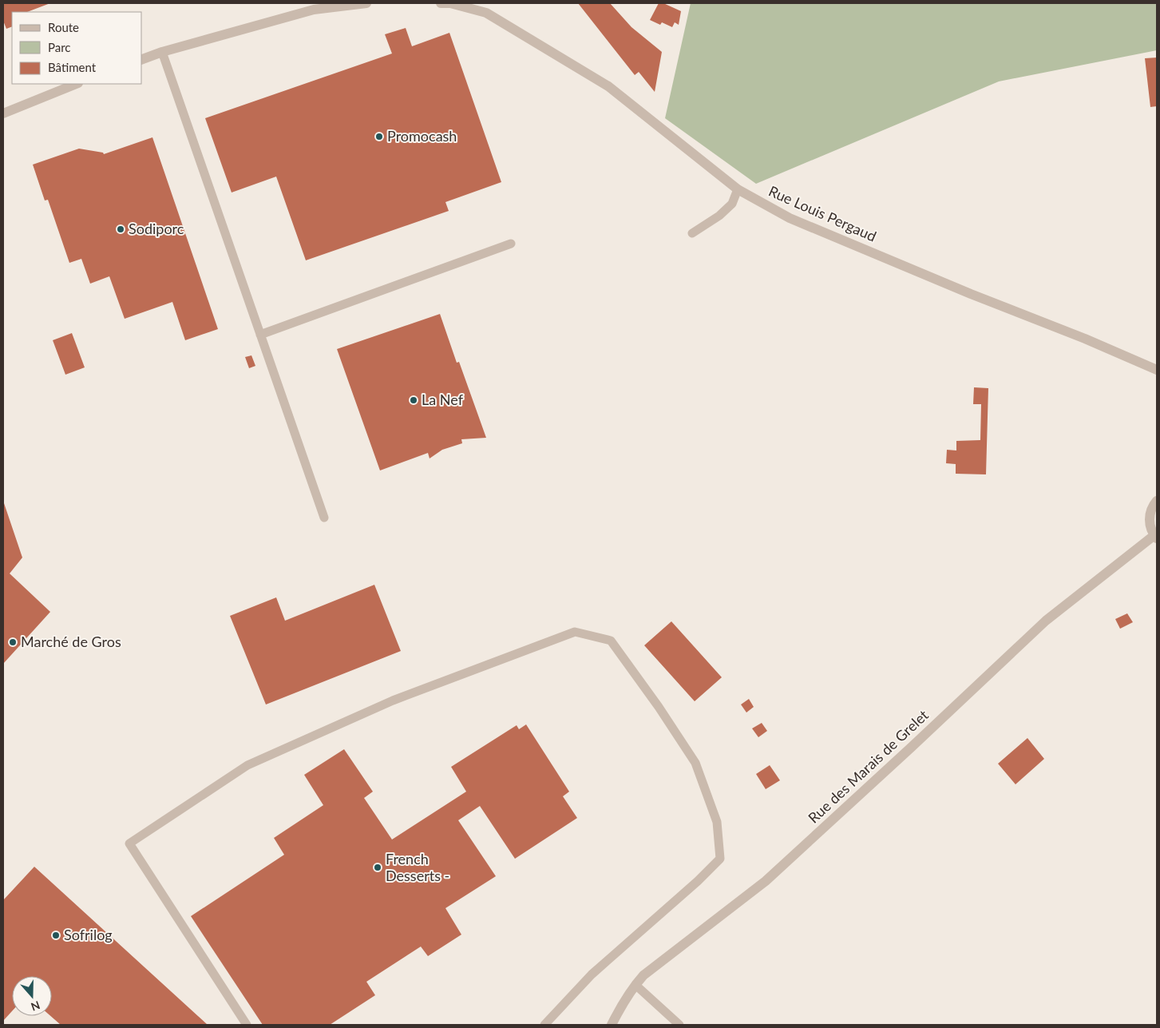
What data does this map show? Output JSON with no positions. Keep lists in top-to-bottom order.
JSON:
{
  "streets": {
    "street": ["Rue Louis Pergaud", "Rue des Marais de Grelet"]
  },
  "places": [
    "Promocash",
    "Sodiporc",
    "La Nef",
    "Marché de Gros",
    "French Desserts -",
    "Sofrilog"
  ],
  "legend": ["Route", "Parc", "Bâtiment"],
  "north": "bottom"
}
